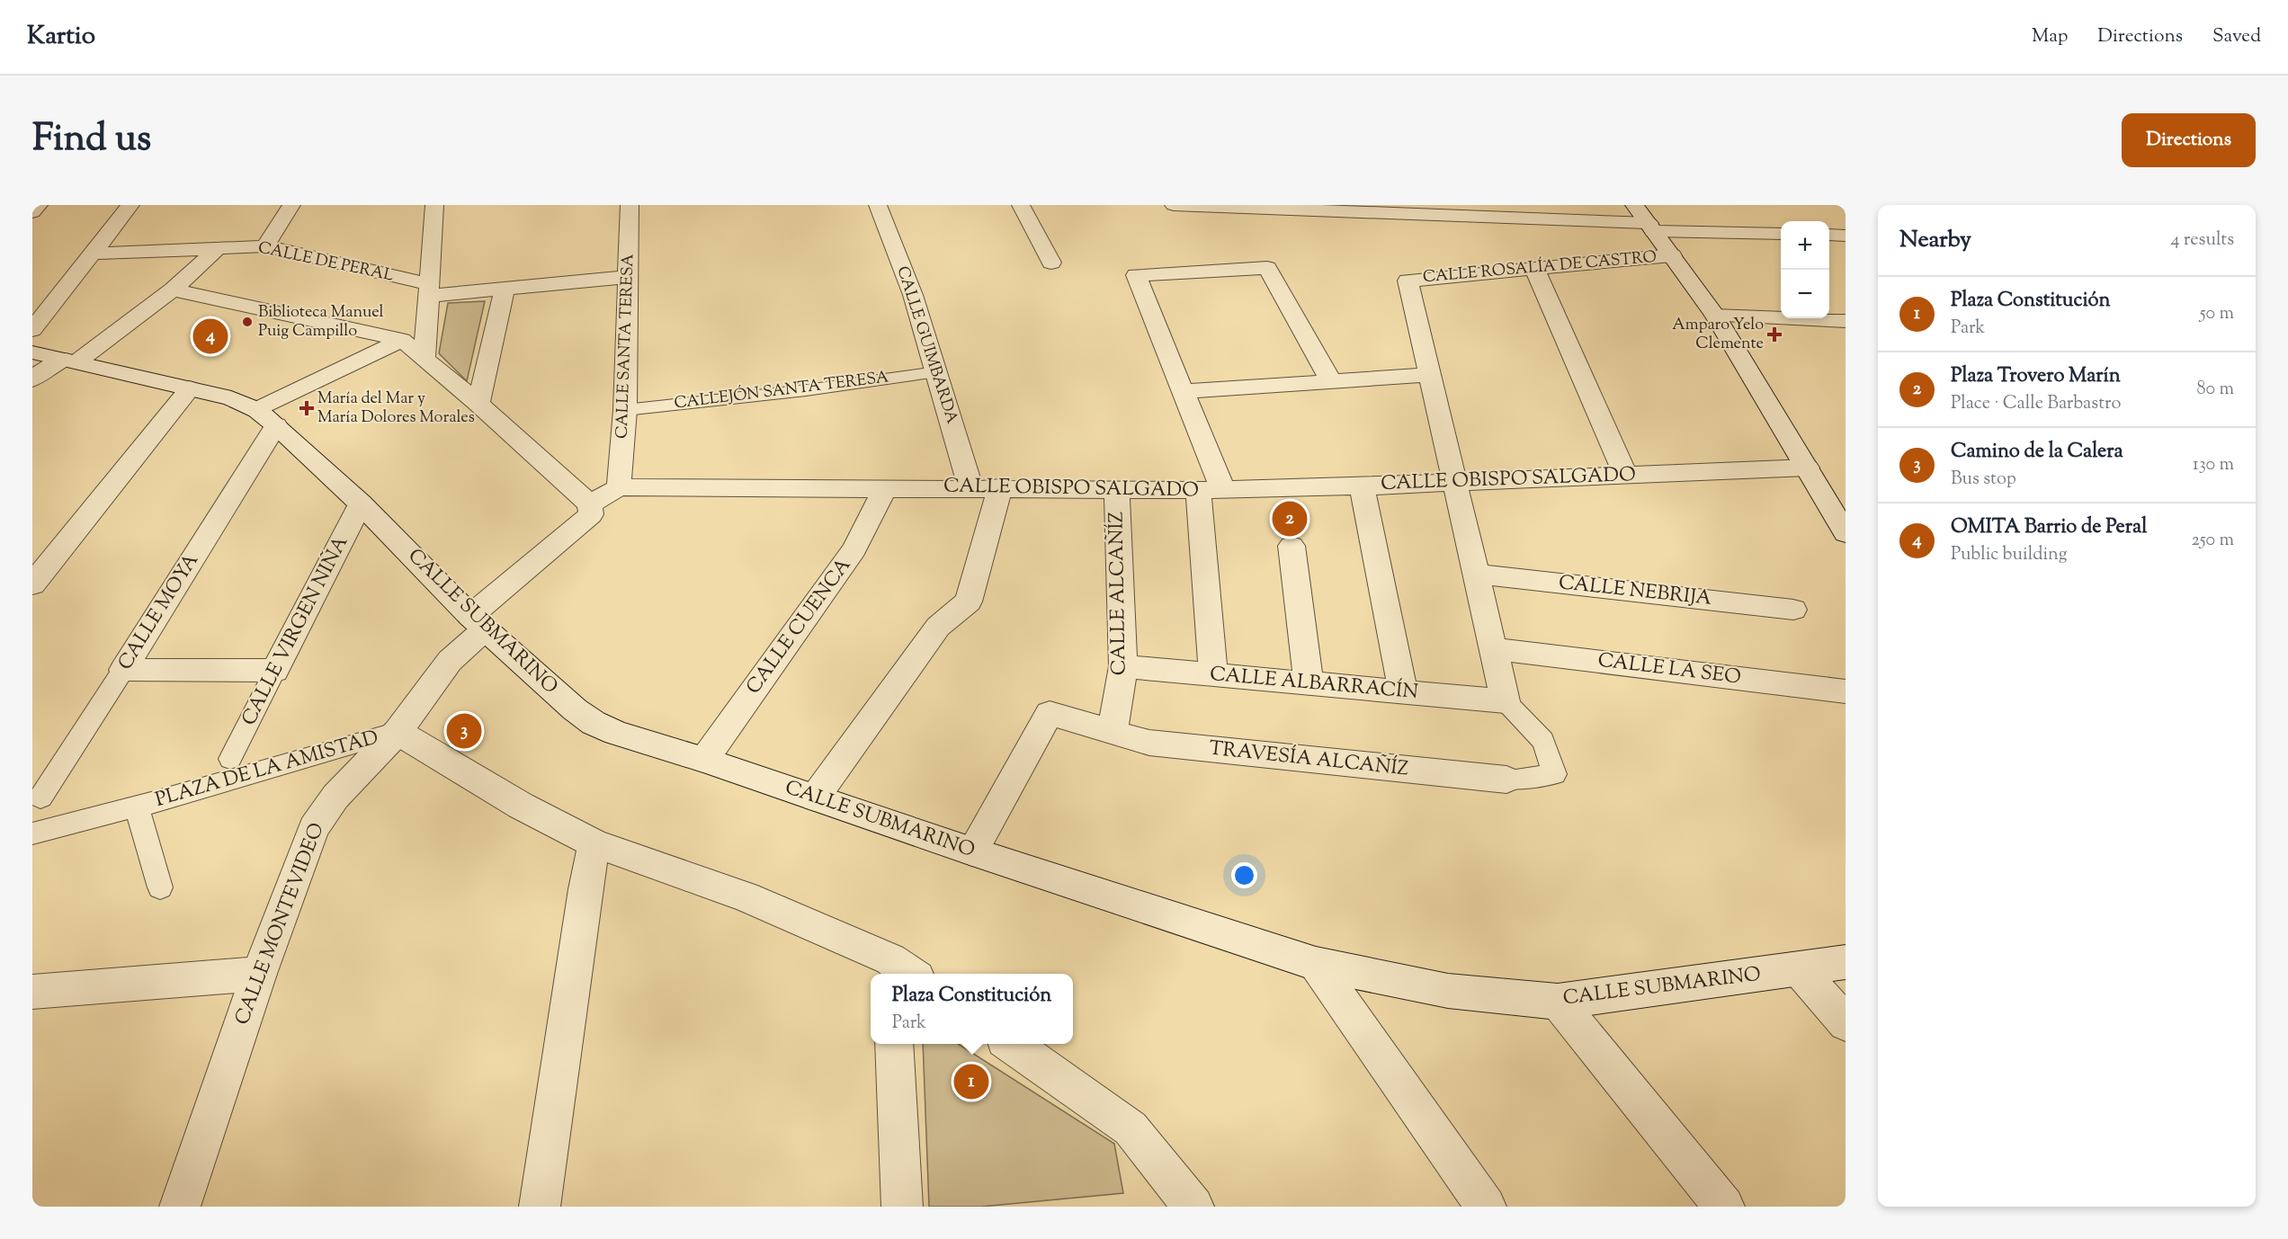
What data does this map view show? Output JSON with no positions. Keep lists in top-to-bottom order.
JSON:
{
  "streets": {
    "street": [
      "CALLE DE PERAL",
      "CALLE ROSALÍA DE CASTRO",
      "CALLE GUIMBARDA",
      "CALLE SANTA TERESA",
      "CALLEJÓN SANTA TERESA",
      "CALLE OBISPO SALGADO",
      "CALLE NEBRIJA",
      "CALLE ALCAÑÍZ",
      "CALLE MOYA",
      "CALLE SUBMARINO",
      "CALLE CUENCA",
      "CALLE VIRGEN NIÑA",
      "CALLE LA SEO",
      "CALLE ALBARRACÍN",
      "TRAVESÍA ALCAÑÍZ",
      "PLAZA DE LA AMISTAD",
      "CALLE MONTEVIDEO"
    ]
  },
  "crossings": [
    ["CALLE DE PERAL", "CALLE SANTA TERESA"],
    ["CALLE GUIMBARDA", "CALLEJÓN SANTA TERESA"],
    ["CALLE GUIMBARDA", "CALLE OBISPO SALGADO"],
    ["CALLE SANTA TERESA", "CALLEJÓN SANTA TERESA"],
    ["CALLE SANTA TERESA", "CALLE OBISPO SALGADO"],
    ["CALLE OBISPO SALGADO", "CALLE ALCAÑÍZ"],
    ["CALLE OBISPO SALGADO", "CALLE CUENCA"],
    ["CALLE ALCAÑÍZ", "CALLE ALBARRACÍN"],
    ["CALLE ALCAÑÍZ", "TRAVESÍA ALCAÑÍZ"],
    ["CALLE MOYA", "CALLE SUBMARINO"],
    ["CALLE SUBMARINO", "CALLE CUENCA"],
    ["CALLE SUBMARINO", "CALLE VIRGEN NIÑA"],
    ["CALLE SUBMARINO", "CALLE MONTEVIDEO"],
    ["PLAZA DE LA AMISTAD", "CALLE MONTEVIDEO"]
  ],
  "places": {
    "other": ["Biblioteca Manuel Puig Campillo"],
    "health": ["Amparo Yelo Clemente", "María del Mar y María Dolores Morales"]
  },
  "page": {
    "header": "Kartio",
    "nav": ["Map", "Directions", "Saved"],
    "title": "Find us",
    "buttons": "Directions",
    "heading": ["Nearby", "4 results"],
    "map_buttons": ["+", "−"],
    "list": [
      {
        "mark": "1",
        "name": "Plaza Constitución",
        "note": "Park",
        "value": "50 m"
      },
      {
        "mark": "2",
        "name": "Plaza Trovero Marín",
        "note": "Place · Calle Barbastro",
        "value": "80 m"
      },
      {
        "mark": "3",
        "name": "Camino de la Calera",
        "note": "Bus stop",
        "value": "130 m"
      },
      {
        "mark": "4",
        "name": "OMITA Barrio de Peral",
        "note": "Public building",
        "value": "250 m"
      }
    ],
    "pins": [
      "4",
      "2",
      "3",
      "1"
    ],
    "popup": ["Plaza Constitución", "Park"]
  }
}
